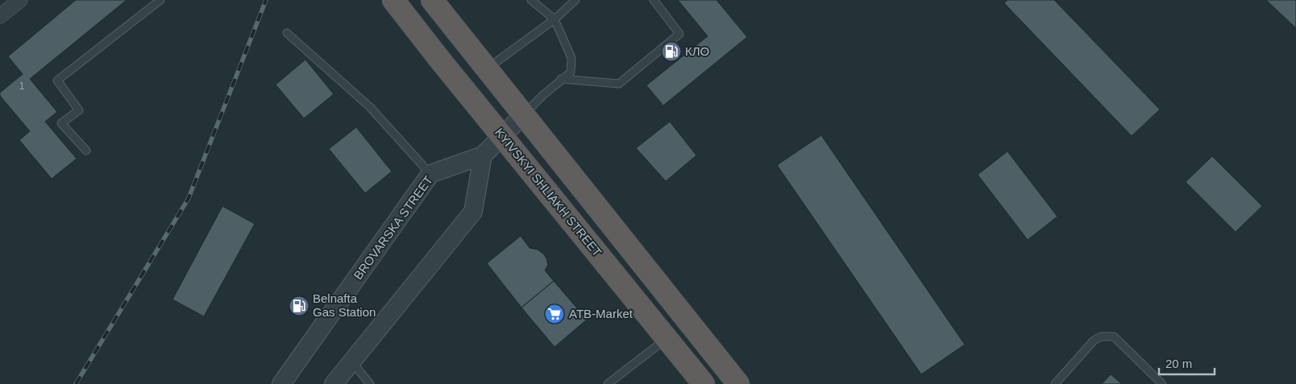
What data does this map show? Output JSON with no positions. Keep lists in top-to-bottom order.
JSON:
{
  "streets": {
    "highway": ["KYIVSKYI SHLIAKH STREET"],
    "street": ["BROVARSKA STREET"]
  },
  "crossings": [
    ["KYIVSKYI SHLIAKH STREET", "BROVARSKA STREET"]
  ],
  "places": {
    "fuel station": ["КЛО", "Belnafta Gas Station"],
    "supermarket": ["ATB-Market"]
  },
  "house_numbers": ["1"],
  "scale_bar": "20 m"
}
